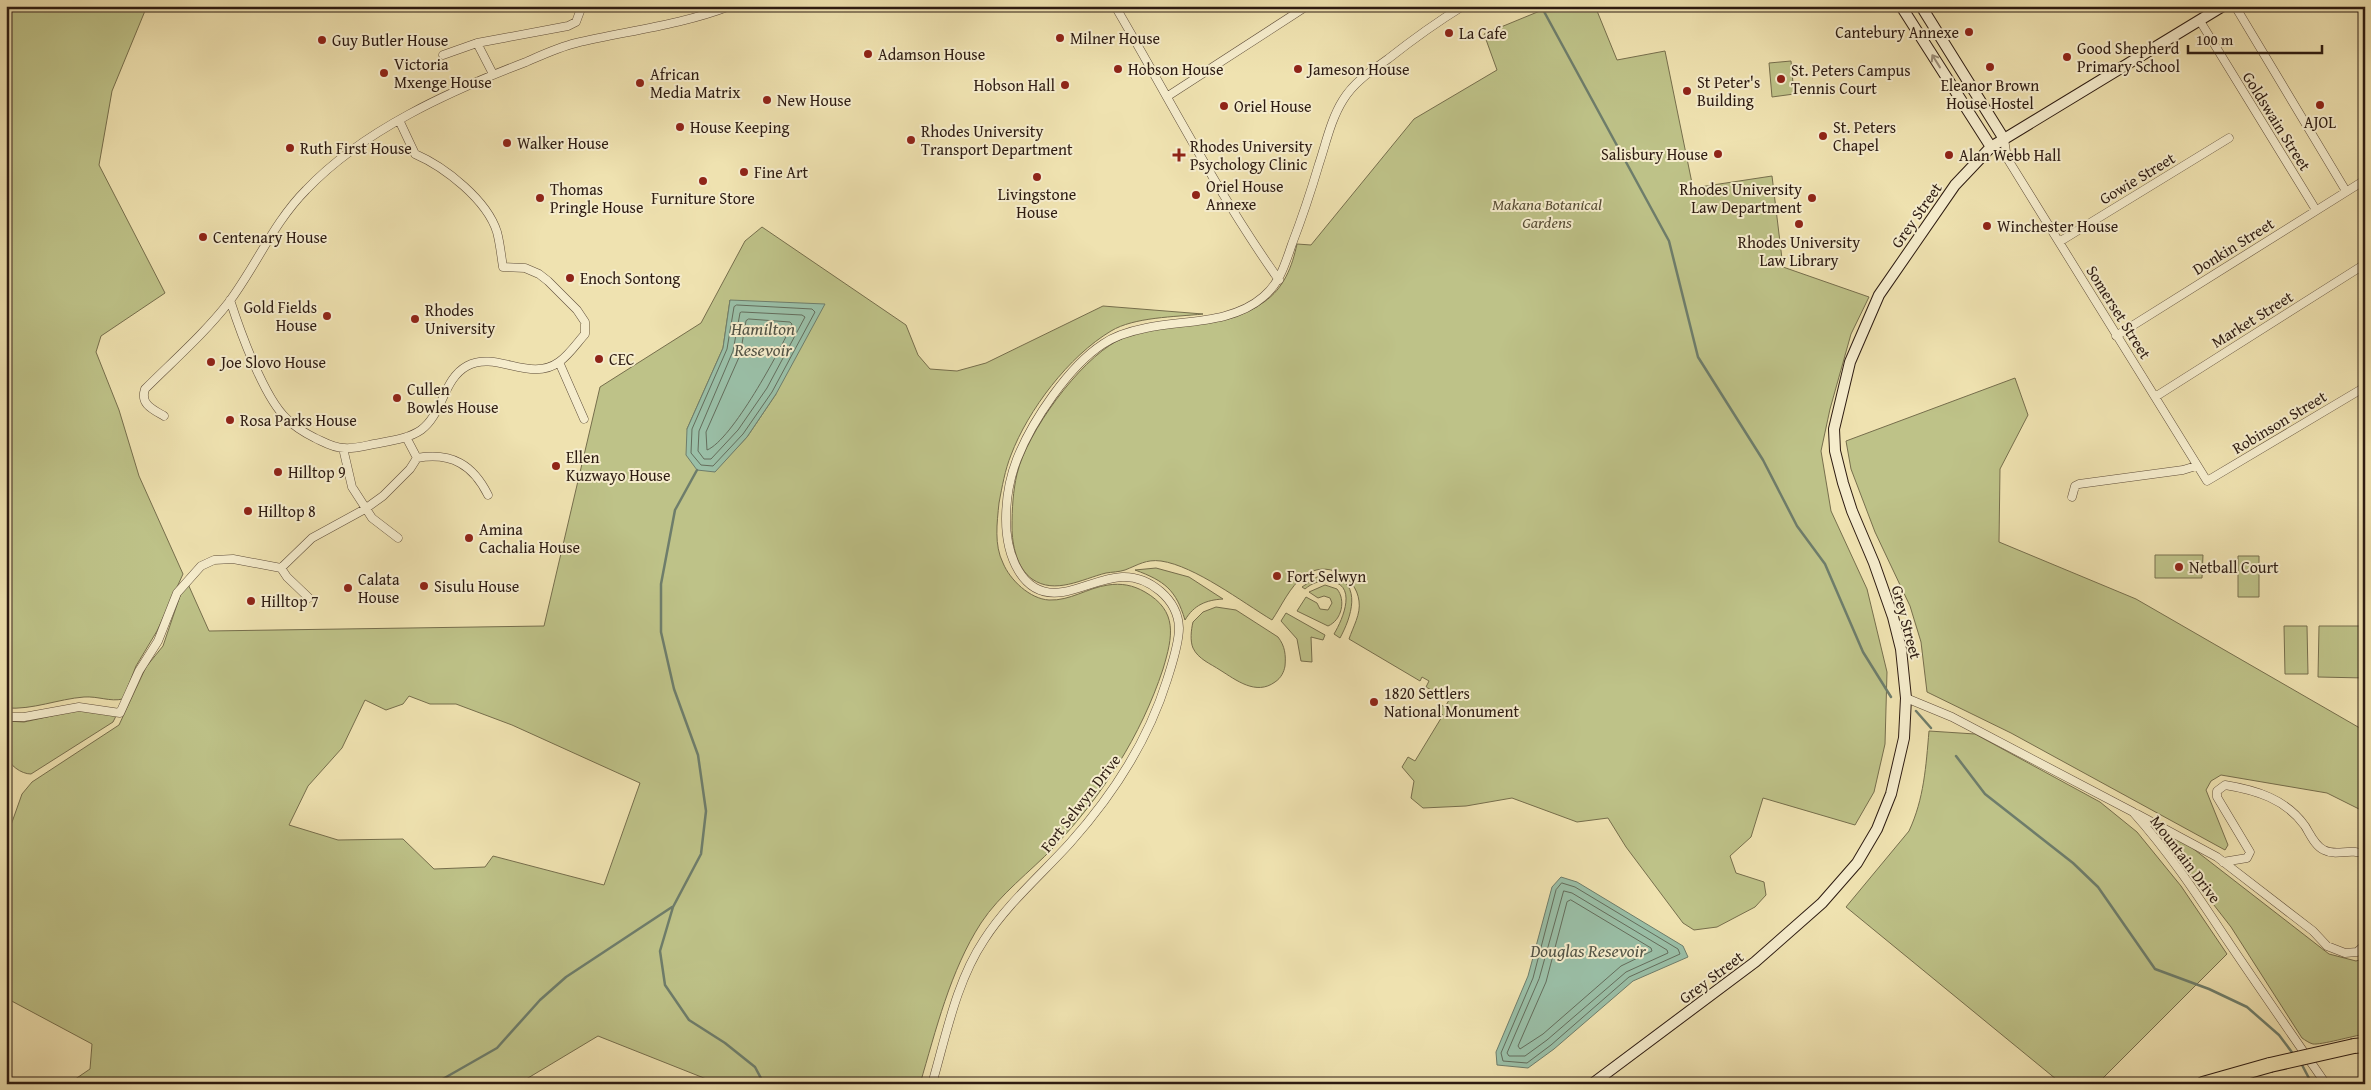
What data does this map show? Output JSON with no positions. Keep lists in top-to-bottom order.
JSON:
{
  "streets": {
    "main road": ["Grey Street", "Somerset Street"],
    "street": [
      "Goldswain Street",
      "Gowie Street",
      "Donkin Street",
      "Market Street",
      "Robinson Street",
      "Fort Selwyn Drive",
      "Mountain Drive"
    ]
  },
  "crossings": [
    ["Goldswain Street", "Grey Street"],
    ["Goldswain Street", "Donkin Street"],
    ["Gowie Street", "Somerset Street"],
    ["Grey Street", "Somerset Street"],
    ["Grey Street", "Mountain Drive"],
    ["Donkin Street", "Somerset Street"],
    ["Somerset Street", "Market Street"],
    ["Somerset Street", "Robinson Street"]
  ],
  "water": ["Hamilton Resevoir", "Douglas Resevoir"],
  "parks": ["Makana Botanical Gardens"],
  "places": {
    "other": [
      "Cantebury Annexe",
      "La Cafe",
      "Milner House",
      "Guy Butler House",
      "Adamson House",
      "Good Shepherd Primary School",
      "Eleanor Brown House Hostel",
      "Hobson House",
      "Jameson House",
      "Victoria Mxenge House",
      "St. Peters Campus Tennis Court",
      "African Media Matrix",
      "Hobson Hall",
      "St Peter's Building",
      "New House",
      "AJOL",
      "Oriel House",
      "House Keeping",
      "St. Peters Chapel",
      "Rhodes University Transport Department",
      "Walker House",
      "Ruth First House",
      "Salisbury House",
      "Alan Webb Hall",
      "Fine Art",
      "Livingstone House",
      "Furniture Store",
      "Oriel House Annexe",
      "Thomas Pringle House",
      "Rhodes University Law Department",
      "Rhodes University Law Library",
      "Winchester House",
      "Centenary House",
      "Enoch Sontong",
      "Gold Fields House",
      "Rhodes University",
      "CEC",
      "Joe Slovo House",
      "Cullen Bowles House",
      "Rosa Parks House",
      "Ellen Kuzwayo House",
      "Hilltop 9",
      "Hilltop 8",
      "Amina Cachalia House",
      "Netball Court",
      "Fort Selwyn",
      "Sisulu House",
      "Calata House",
      "Hilltop 7",
      "1820 Settlers National Monument"
    ],
    "health": ["Rhodes University Psychology Clinic"]
  },
  "scale_bar": "100 m"
}
